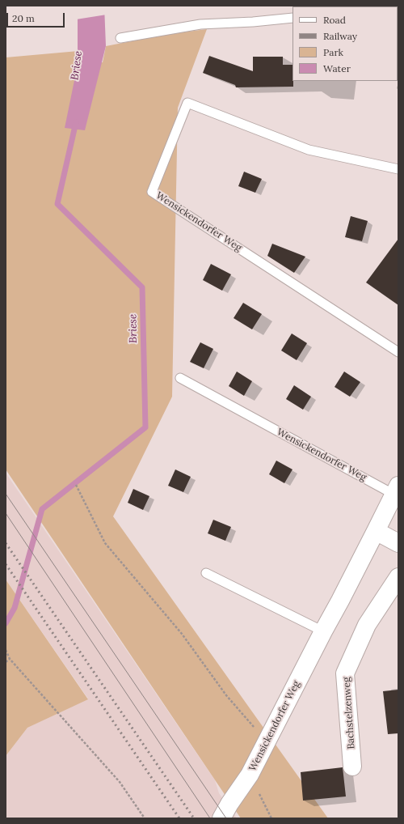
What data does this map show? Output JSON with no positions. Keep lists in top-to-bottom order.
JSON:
{
  "streets": {
    "street": ["Wensickendorfer Weg", "Bachstelzenweg"]
  },
  "water": ["Briese"],
  "legend": [
    "Road",
    "Railway",
    "Park",
    "Water"
  ],
  "scale_bar": "20 m"
}
